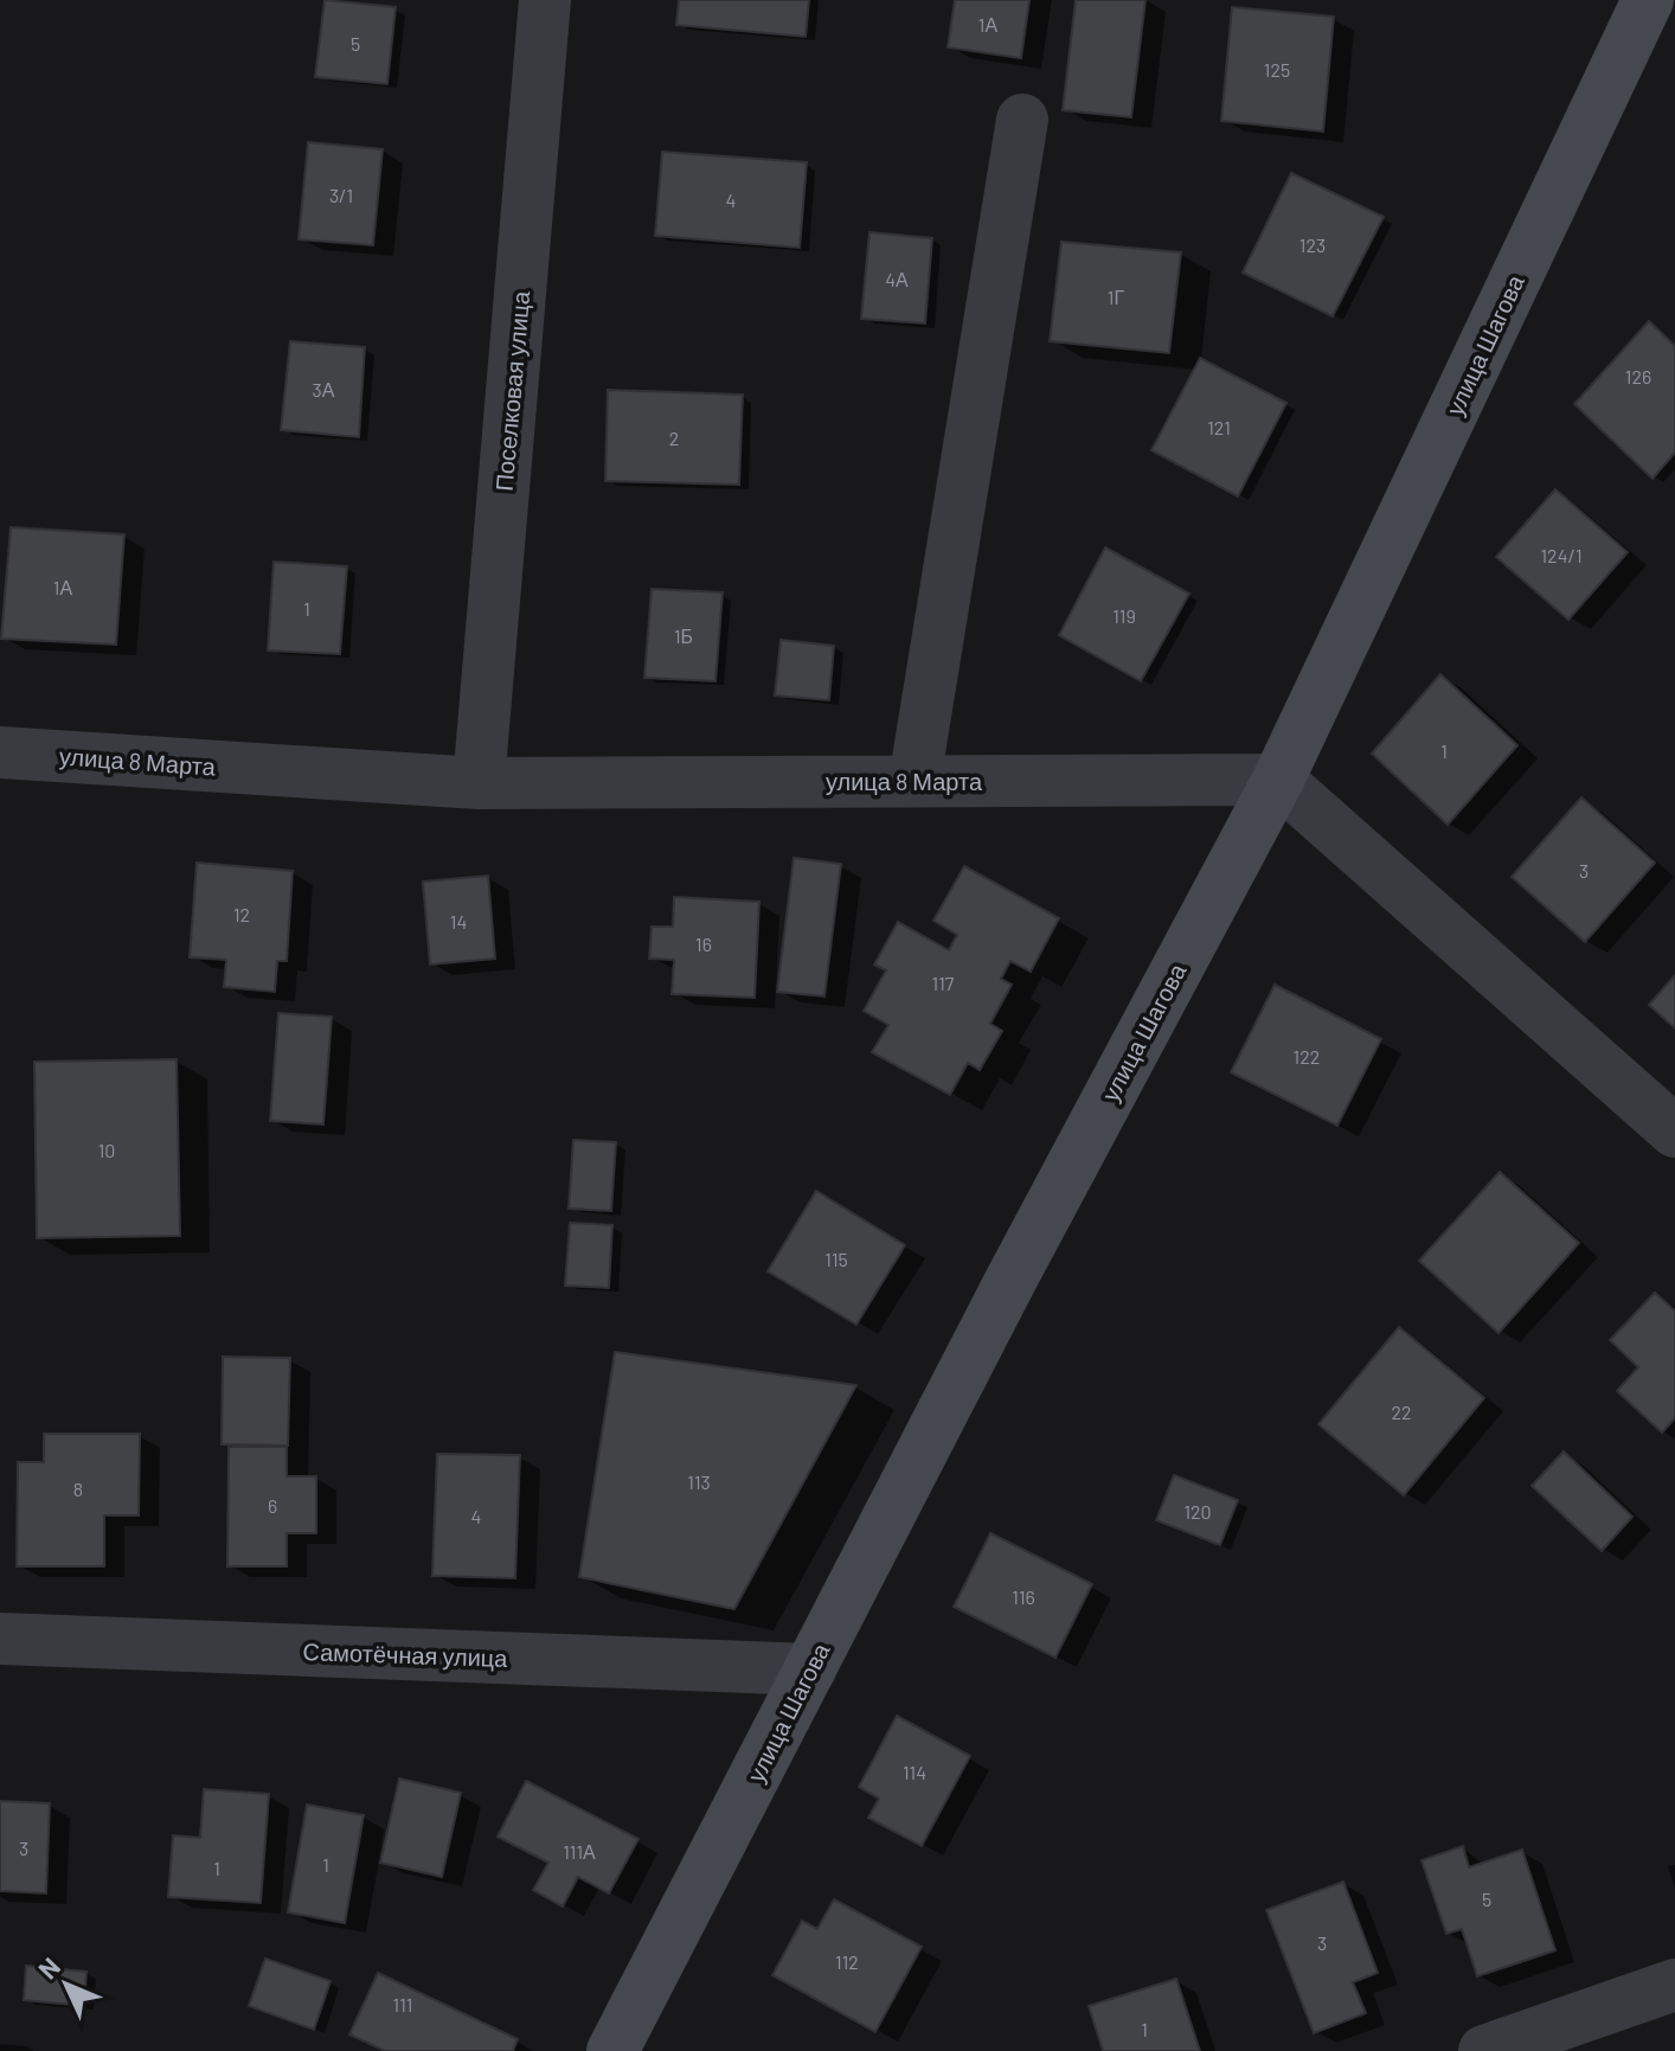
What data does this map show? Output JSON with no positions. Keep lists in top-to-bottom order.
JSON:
{
  "streets": {
    "main road": ["улица Шагова"],
    "street": ["Поселковая улица", "улица 8 Марта", "Самотёчная улица"]
  },
  "crossings": [
    ["улица Шагова", "улица 8 Марта"],
    ["улица Шагова", "Самотёчная улица"],
    ["Поселковая улица", "улица 8 Марта"]
  ],
  "house_numbers": [
    "1А",
    "5",
    "125",
    "3/1",
    "4",
    "123",
    "4А",
    "1Г",
    "126",
    "3А",
    "121",
    "2",
    "124/1",
    "1А",
    "1",
    "119",
    "1Б",
    "1",
    "3",
    "12",
    "14",
    "16",
    "117",
    "122",
    "10",
    "115",
    "22",
    "113",
    "8",
    "6",
    "120",
    "4",
    "116",
    "114",
    "3",
    "111А",
    "1",
    "1",
    "5",
    "3",
    "112",
    "111",
    "1"
  ],
  "north": "top left"
}
